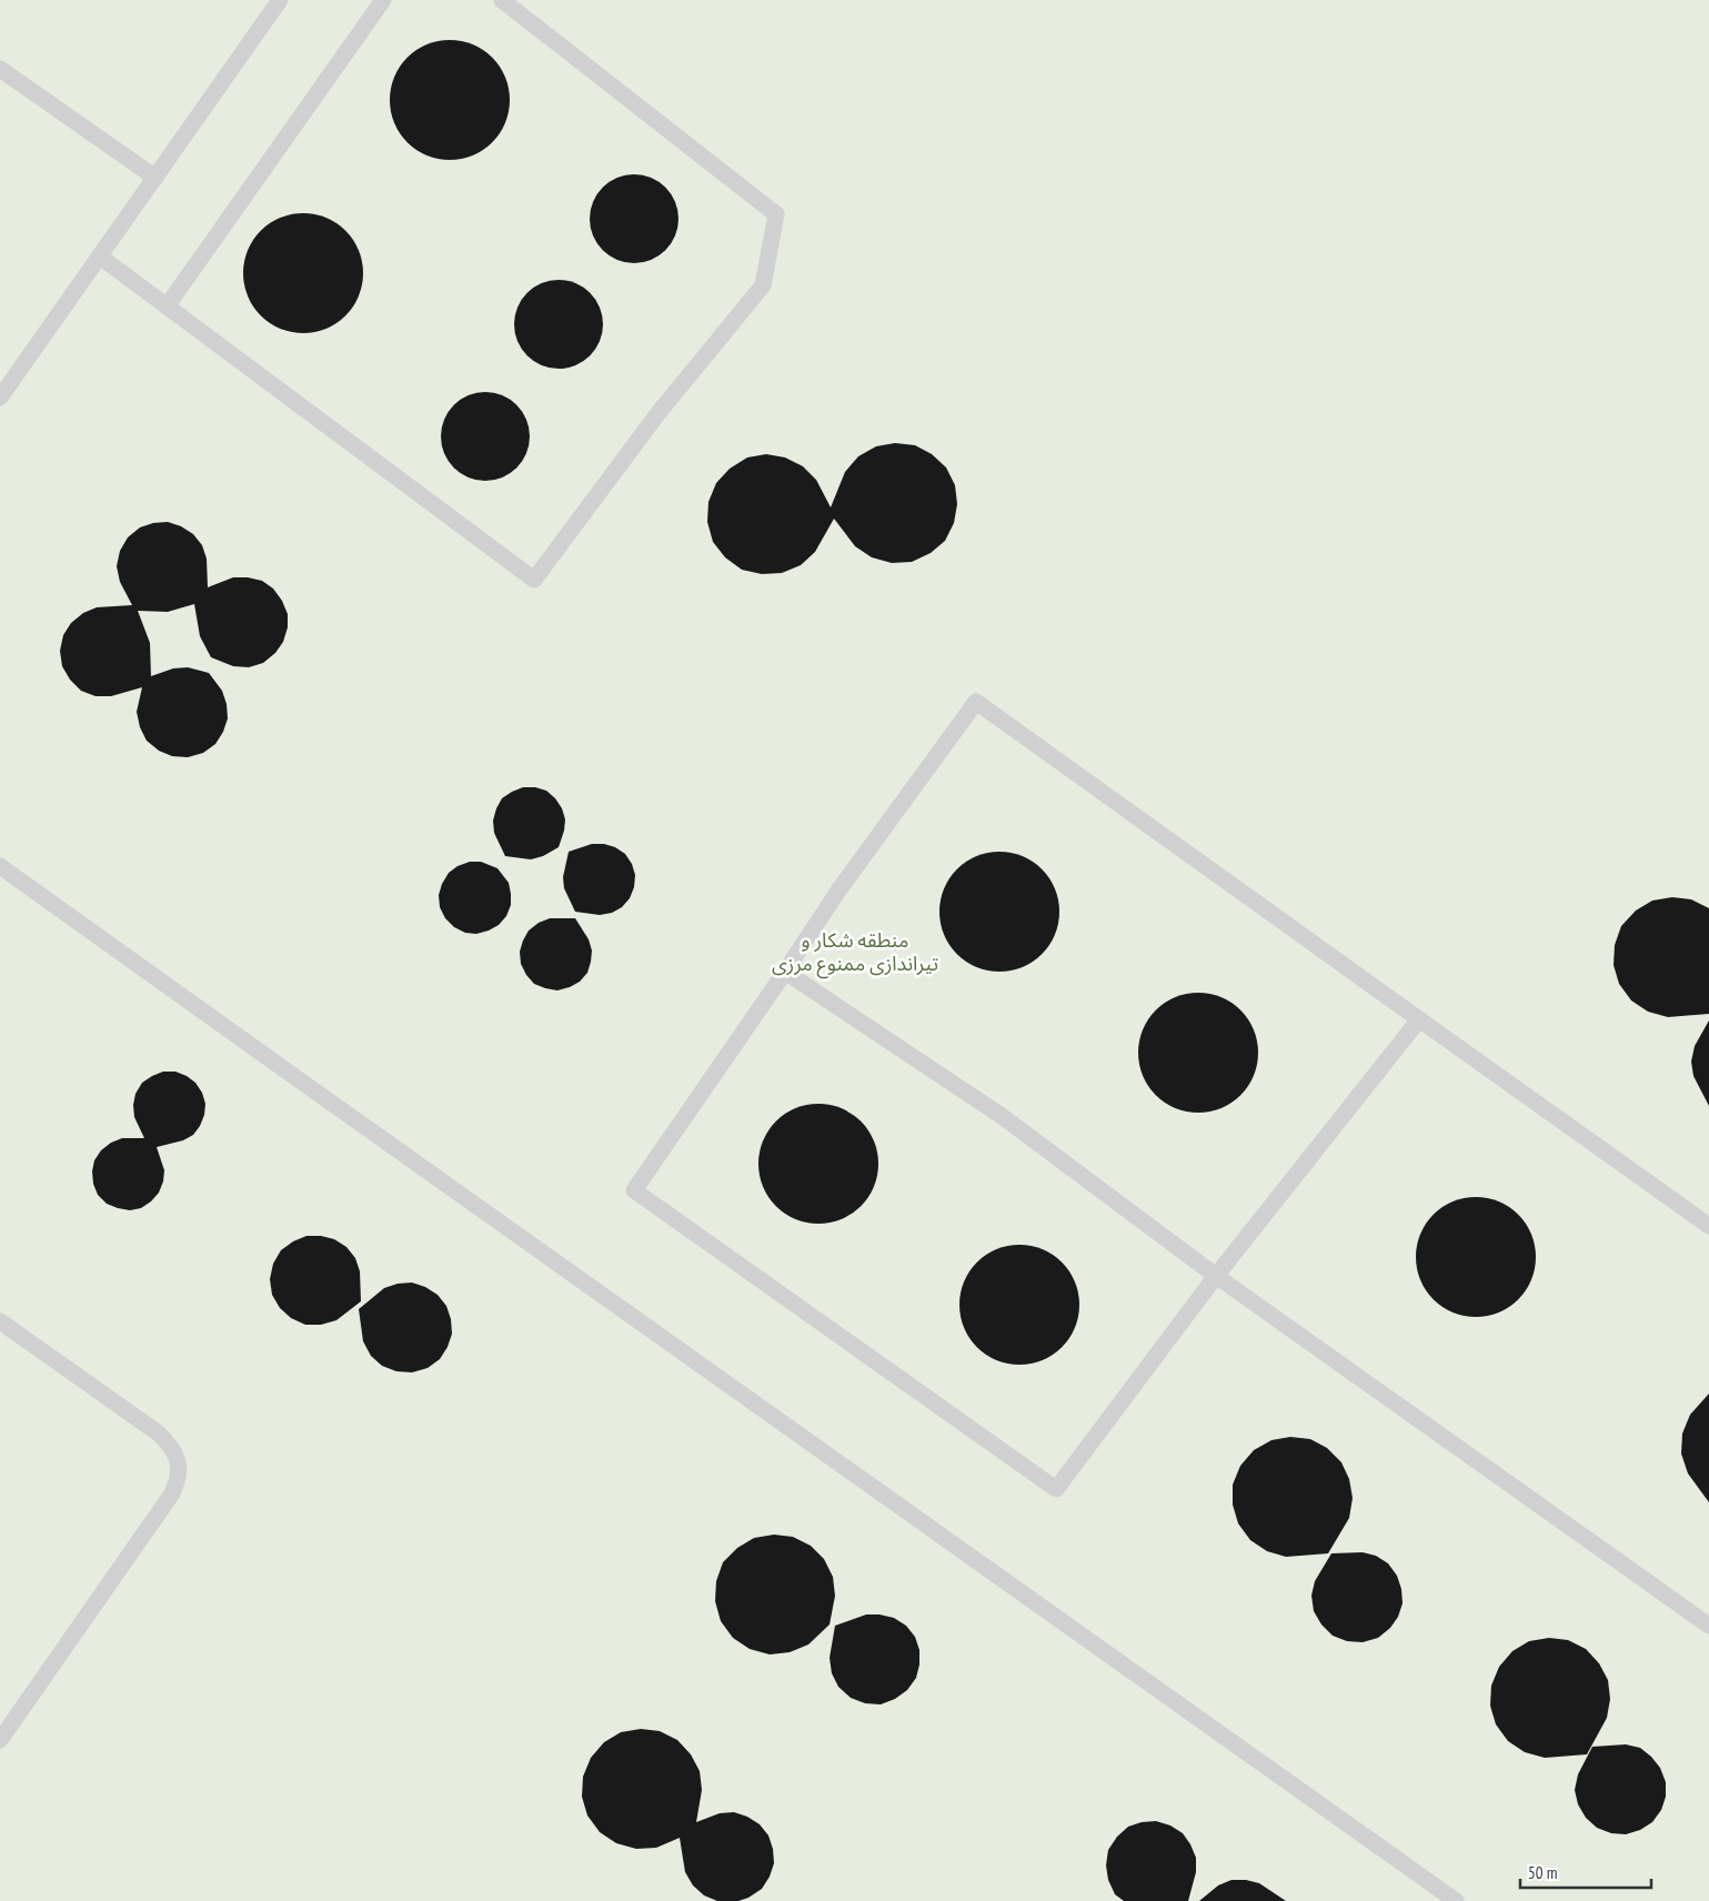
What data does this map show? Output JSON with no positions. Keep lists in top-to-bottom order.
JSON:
{
  "parks": ["منطقه شکار و تیراندازی ممنوع مرزی"],
  "scale_bar": "50 m"
}
